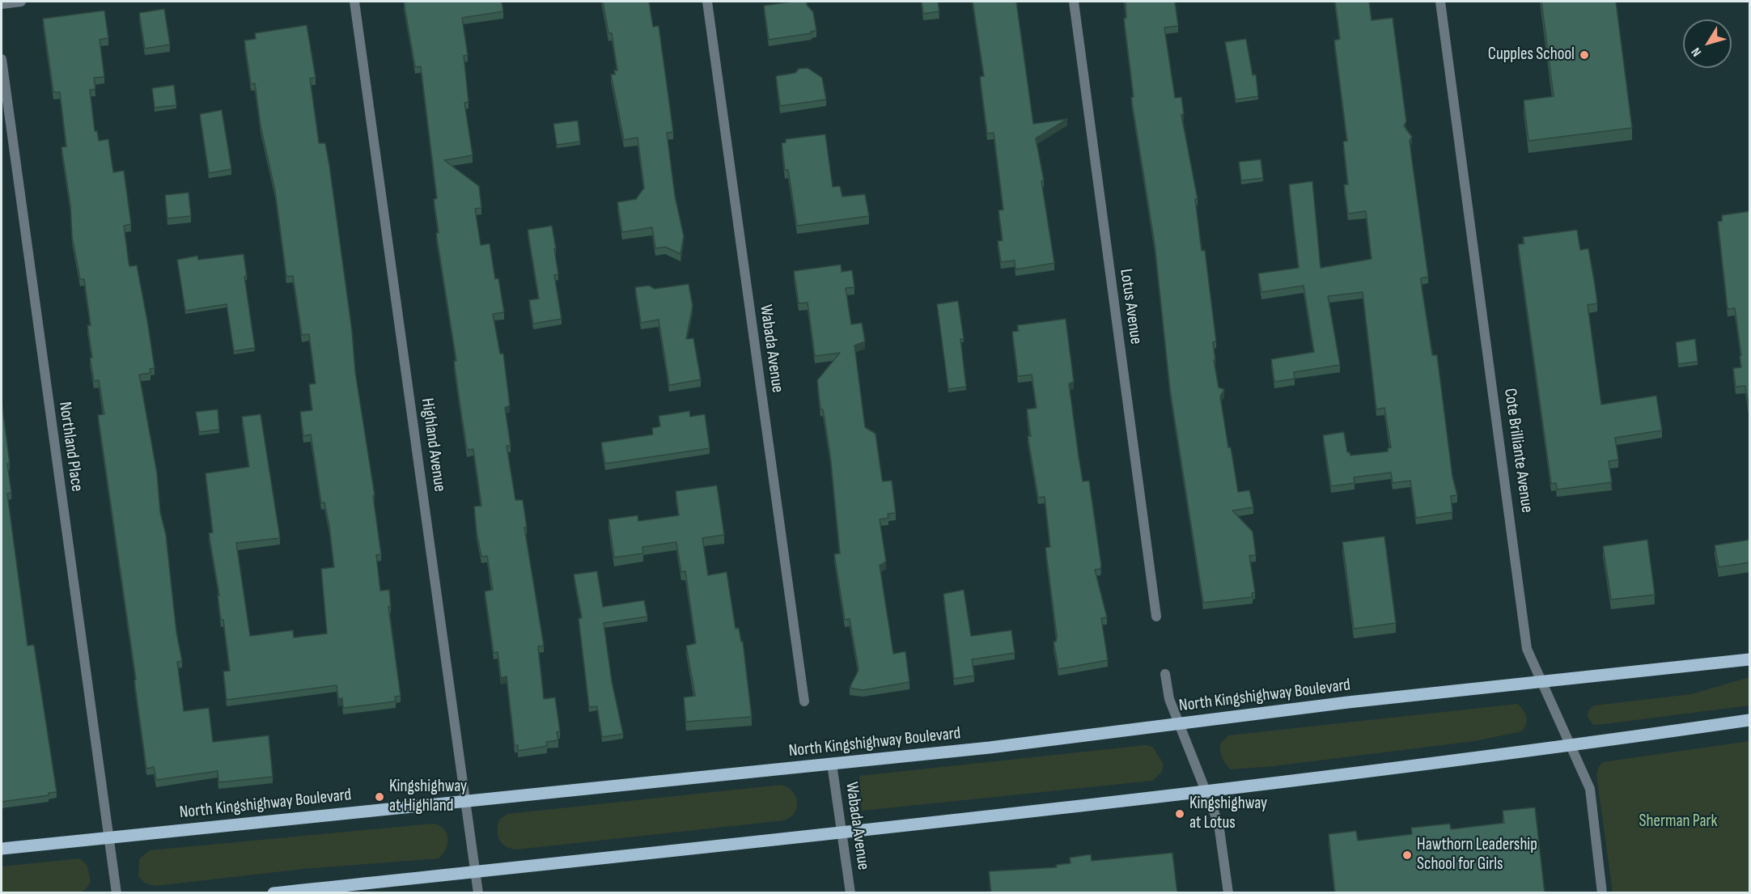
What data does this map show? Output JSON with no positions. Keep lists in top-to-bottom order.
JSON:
{
  "streets": {
    "main road": ["North Kingshighway Boulevard"],
    "street": [
      "Lotus Avenue",
      "Wabada Avenue",
      "Highland Avenue",
      "Northland Place",
      "Cote Brilliante Avenue"
    ]
  },
  "crossings": [
    ["Wabada Avenue", "North Kingshighway Boulevard"],
    ["Highland Avenue", "North Kingshighway Boulevard"],
    ["Northland Place", "North Kingshighway Boulevard"],
    ["Cote Brilliante Avenue", "North Kingshighway Boulevard"]
  ],
  "parks": ["Sherman Park"],
  "places": [
    "Cupples School",
    "Kingshighway at Highland",
    "Kingshighway at Lotus",
    "Hawthorn Leadership School for Girls"
  ],
  "north": "bottom left"
}
